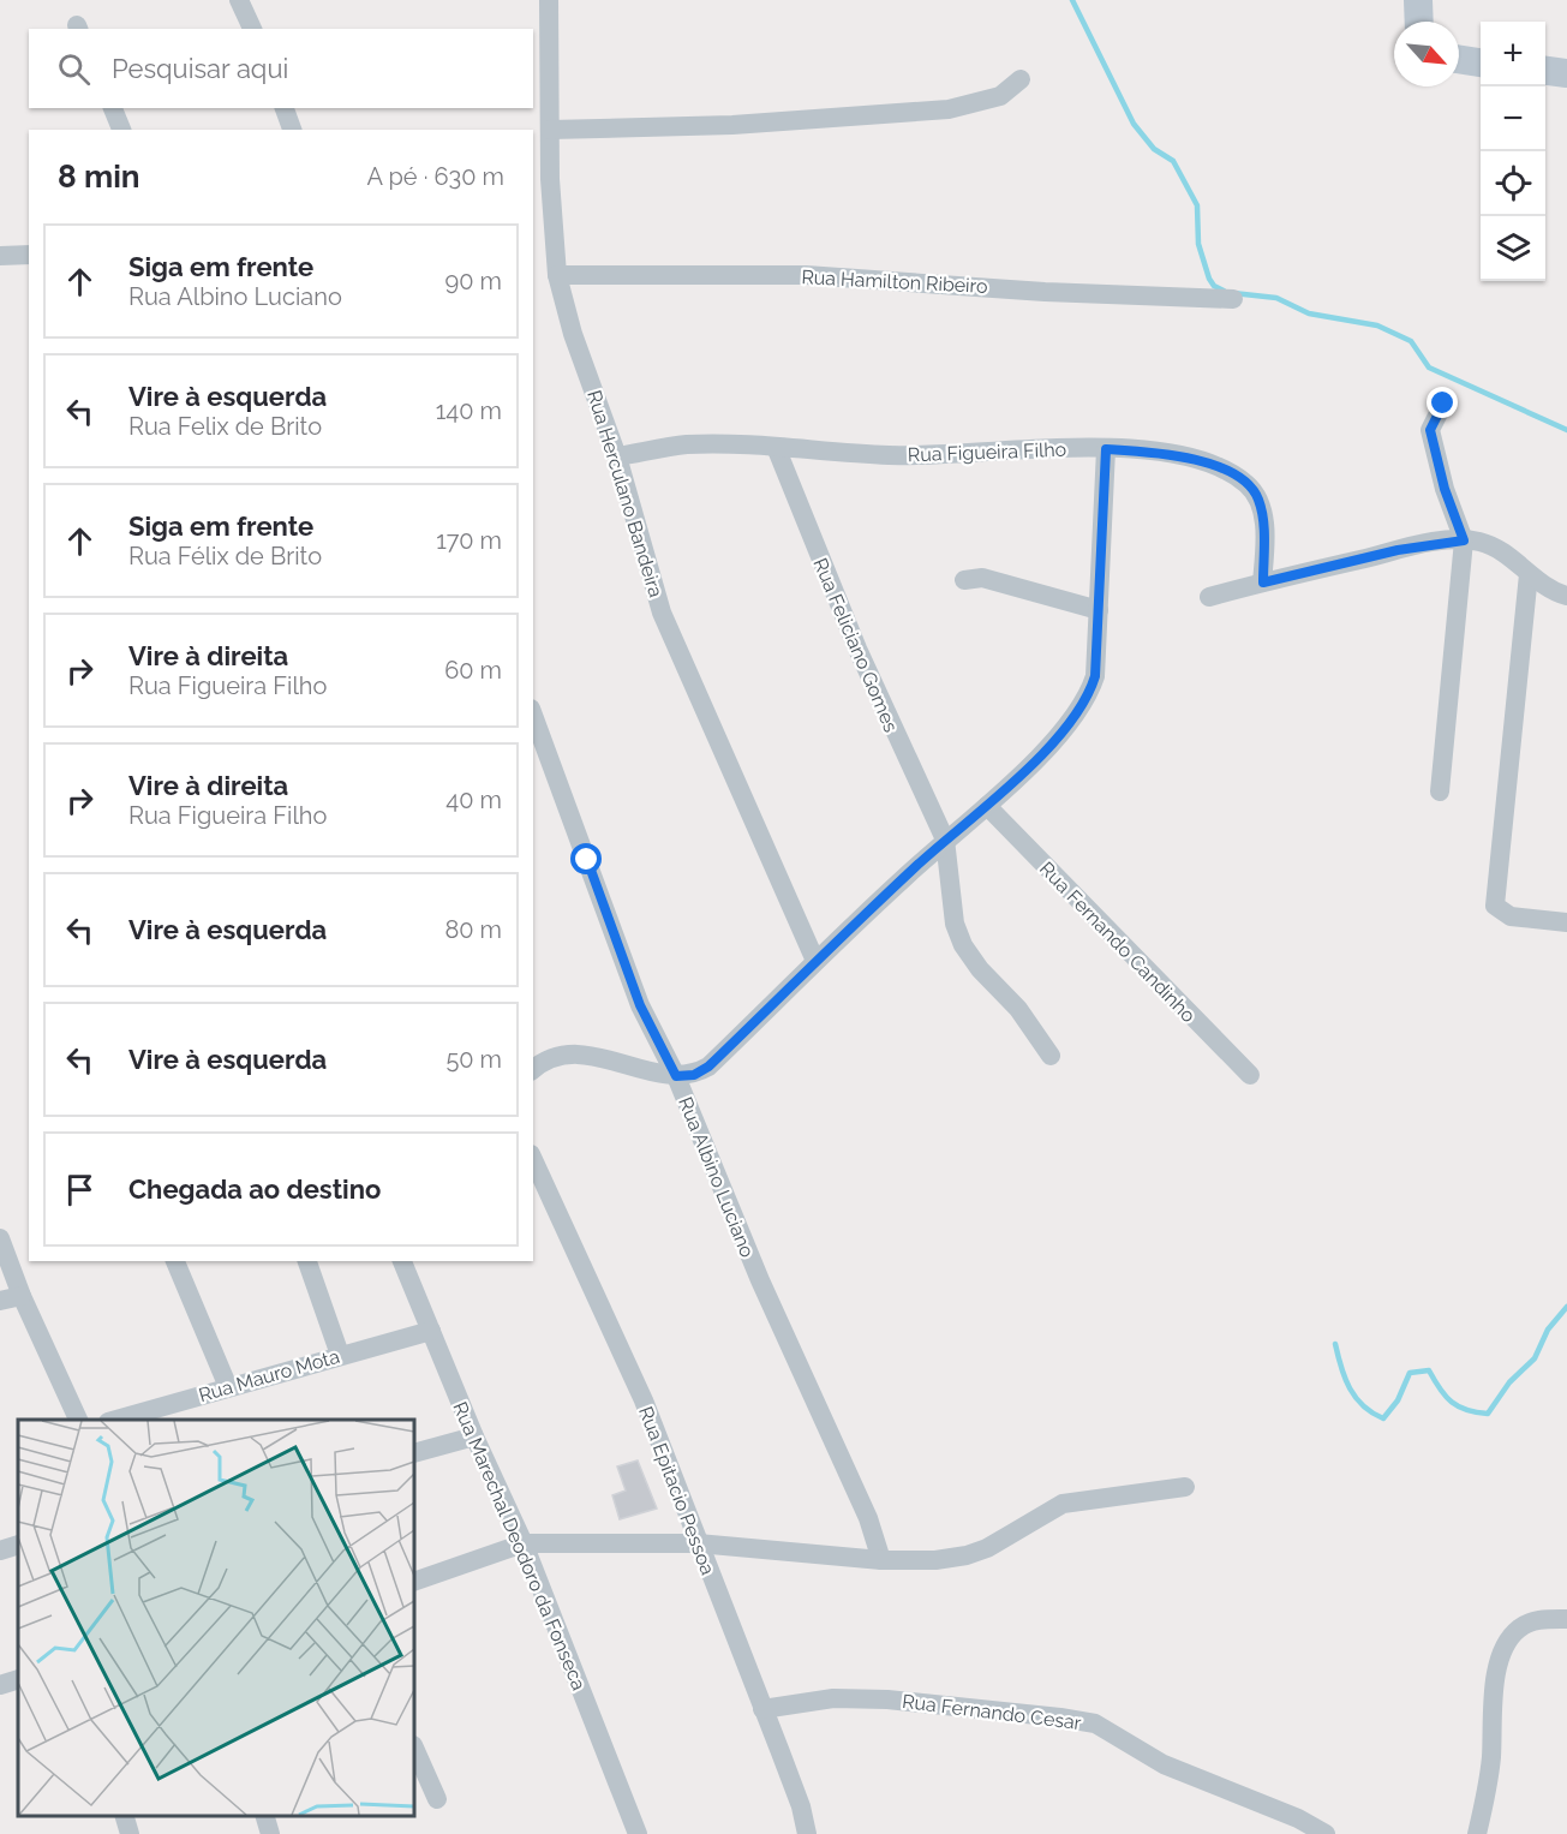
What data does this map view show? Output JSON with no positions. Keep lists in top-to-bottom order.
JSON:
{
  "streets": {
    "street": [
      "Rua Hamilton Ribeiro",
      "Rua Figueira Filho",
      "Rua Herculano Bandeira",
      "Rua Feliciano Gomes",
      "Rua Fernando Candinho",
      "Rua Albino Luciano",
      "Rua Mauro Mota",
      "Rua Epitacio Pessoa",
      "Rua Marechal Deodoro da Fonseca",
      "Rua Fernando Cesar"
    ]
  },
  "crossings": [
    ["Rua Hamilton Ribeiro", "Rua Herculano Bandeira"],
    ["Rua Figueira Filho", "Rua Herculano Bandeira"],
    ["Rua Figueira Filho", "Rua Feliciano Gomes"],
    ["Rua Mauro Mota", "Rua Marechal Deodoro da Fonseca"],
    ["Rua Epitacio Pessoa", "Rua Fernando Cesar"]
  ],
  "north": "bottom right",
  "page": {
    "map_buttons": ["+", "−"],
    "search": "Pesquisar aqui",
    "heading": ["8 min", "A pé · 630 m"],
    "list": [
      ["Siga em frente", "Rua Albino Luciano", "90 m"],
      ["Vire à esquerda", "Rua Felix de Brito", "140 m"],
      ["Siga em frente", "Rua Félix de Brito", "170 m"],
      ["Vire à direita", "Rua Figueira Filho", "60 m"],
      ["Vire à direita", "Rua Figueira Filho", "40 m"],
      ["Vire à esquerda", "80 m"],
      ["Vire à esquerda", "50 m"],
      "Chegada ao destino"
    ]
  }
}
